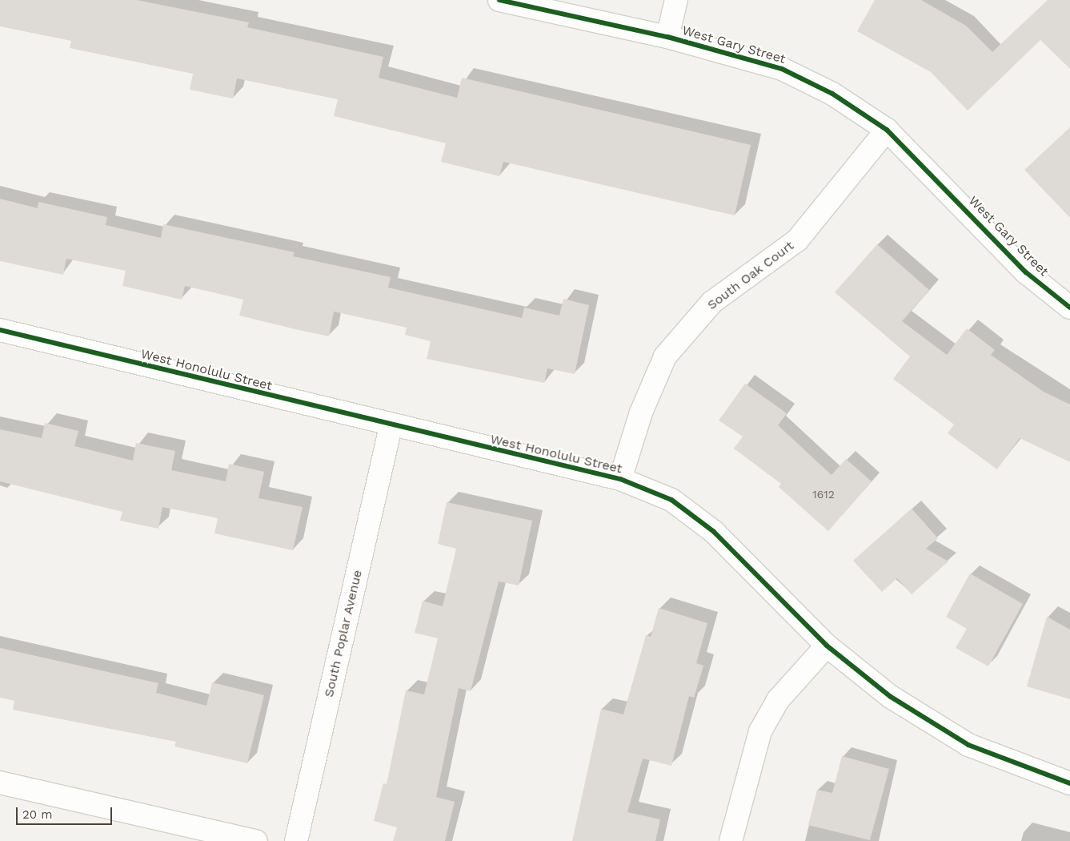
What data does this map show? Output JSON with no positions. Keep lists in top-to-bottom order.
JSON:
{
  "streets": {
    "street": [
      "West Gary Street",
      "South Oak Court",
      "West Honolulu Street",
      "South Poplar Avenue"
    ]
  },
  "crossings": [
    ["West Gary Street", "South Oak Court"],
    ["South Oak Court", "West Honolulu Street"],
    ["West Honolulu Street", "South Poplar Avenue"]
  ],
  "house_numbers": ["1612"],
  "scale_bar": "20 m"
}
